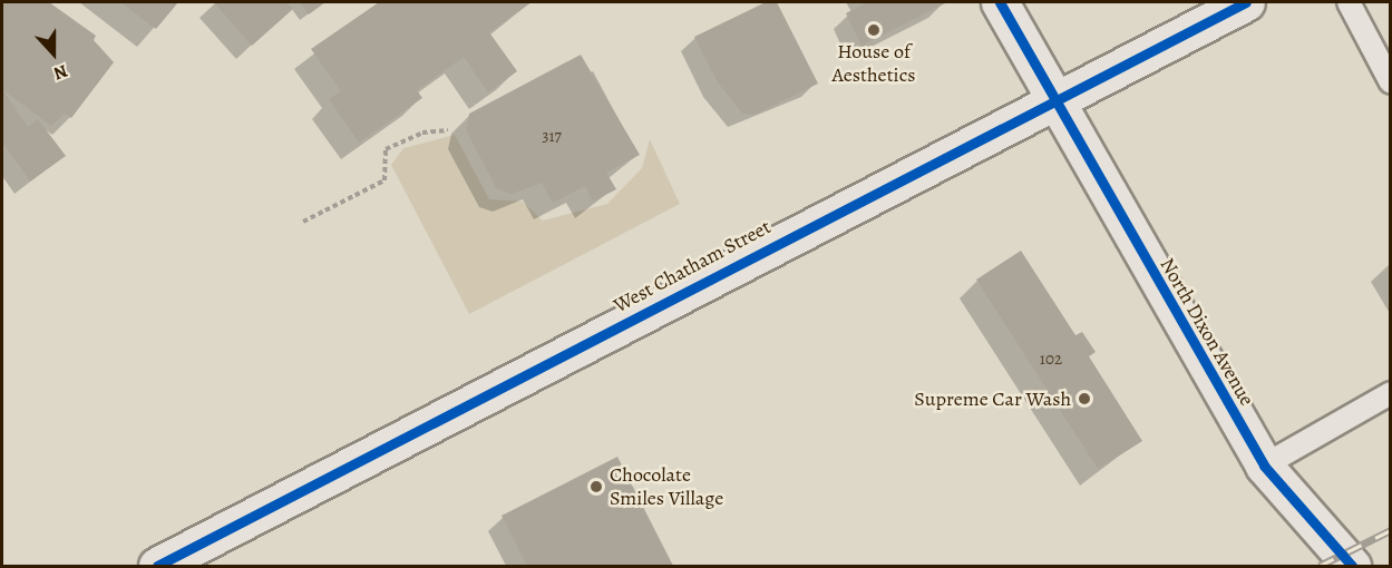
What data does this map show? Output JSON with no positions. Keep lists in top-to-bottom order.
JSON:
{
  "streets": {
    "main road": ["West Chatham Street", "North Dixon Avenue"]
  },
  "crossings": [
    ["West Chatham Street", "North Dixon Avenue"]
  ],
  "places": ["House of Aesthetics", "Supreme Car Wash", "Chocolate Smiles Village"],
  "house_numbers": ["317", "102"],
  "north": "bottom"
}
